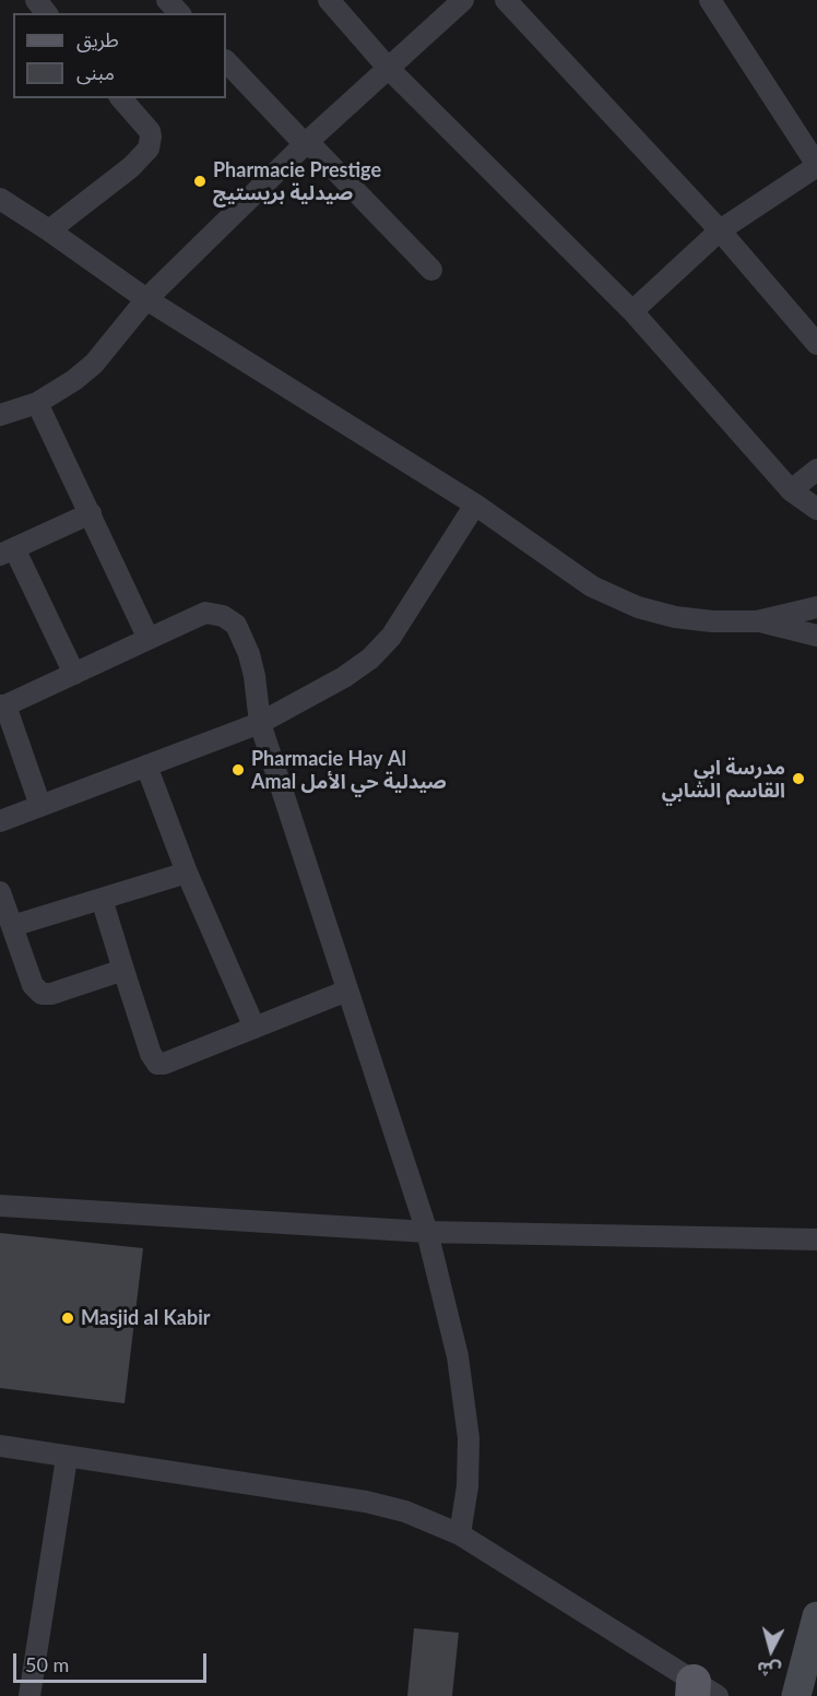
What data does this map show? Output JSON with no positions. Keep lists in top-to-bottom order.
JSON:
{
  "places": [
    "Pharmacie Prestige صيدلية بريستيج",
    "Pharmacie Hay Al Amal صيدلية حي الأمل",
    "مدرسة ابي القاسم الشابي",
    "Masjid al Kabir"
  ],
  "legend": ["طريق", "مبنى"],
  "scale_bar": "50 m",
  "north": "bottom"
}
